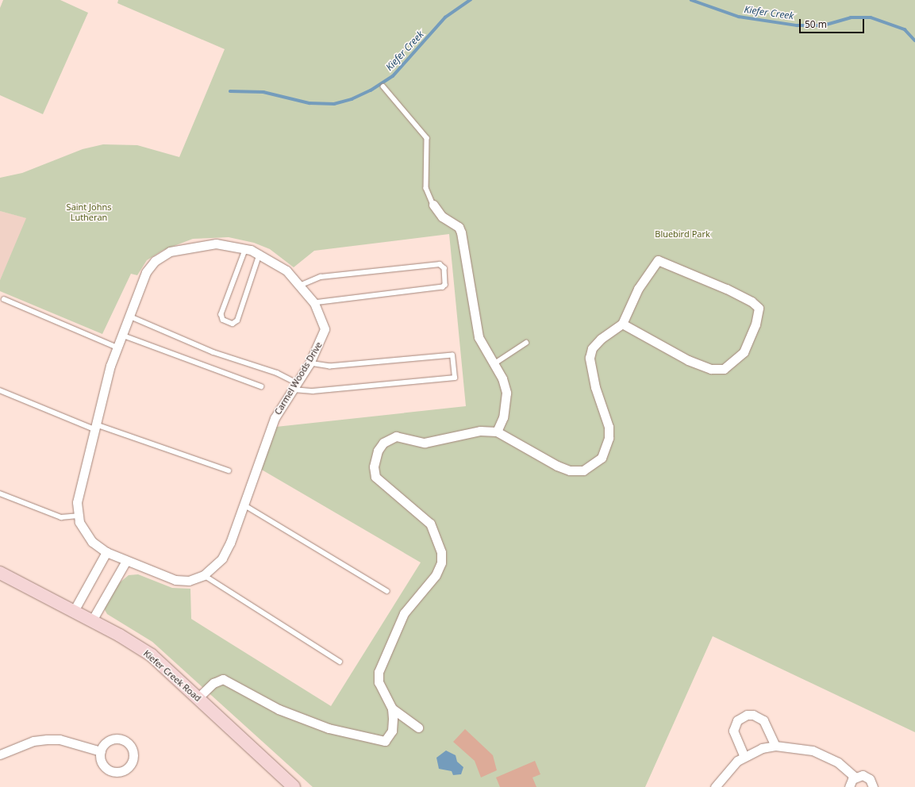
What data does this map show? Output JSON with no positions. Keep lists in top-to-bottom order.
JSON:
{
  "streets": {
    "street": ["Carmel Woods Drive", "Kiefer Creek Road"]
  },
  "water": ["Kiefer Creek"],
  "parks": ["Saint Johns Lutheran", "Bluebird Park"],
  "scale_bar": "50 m"
}
